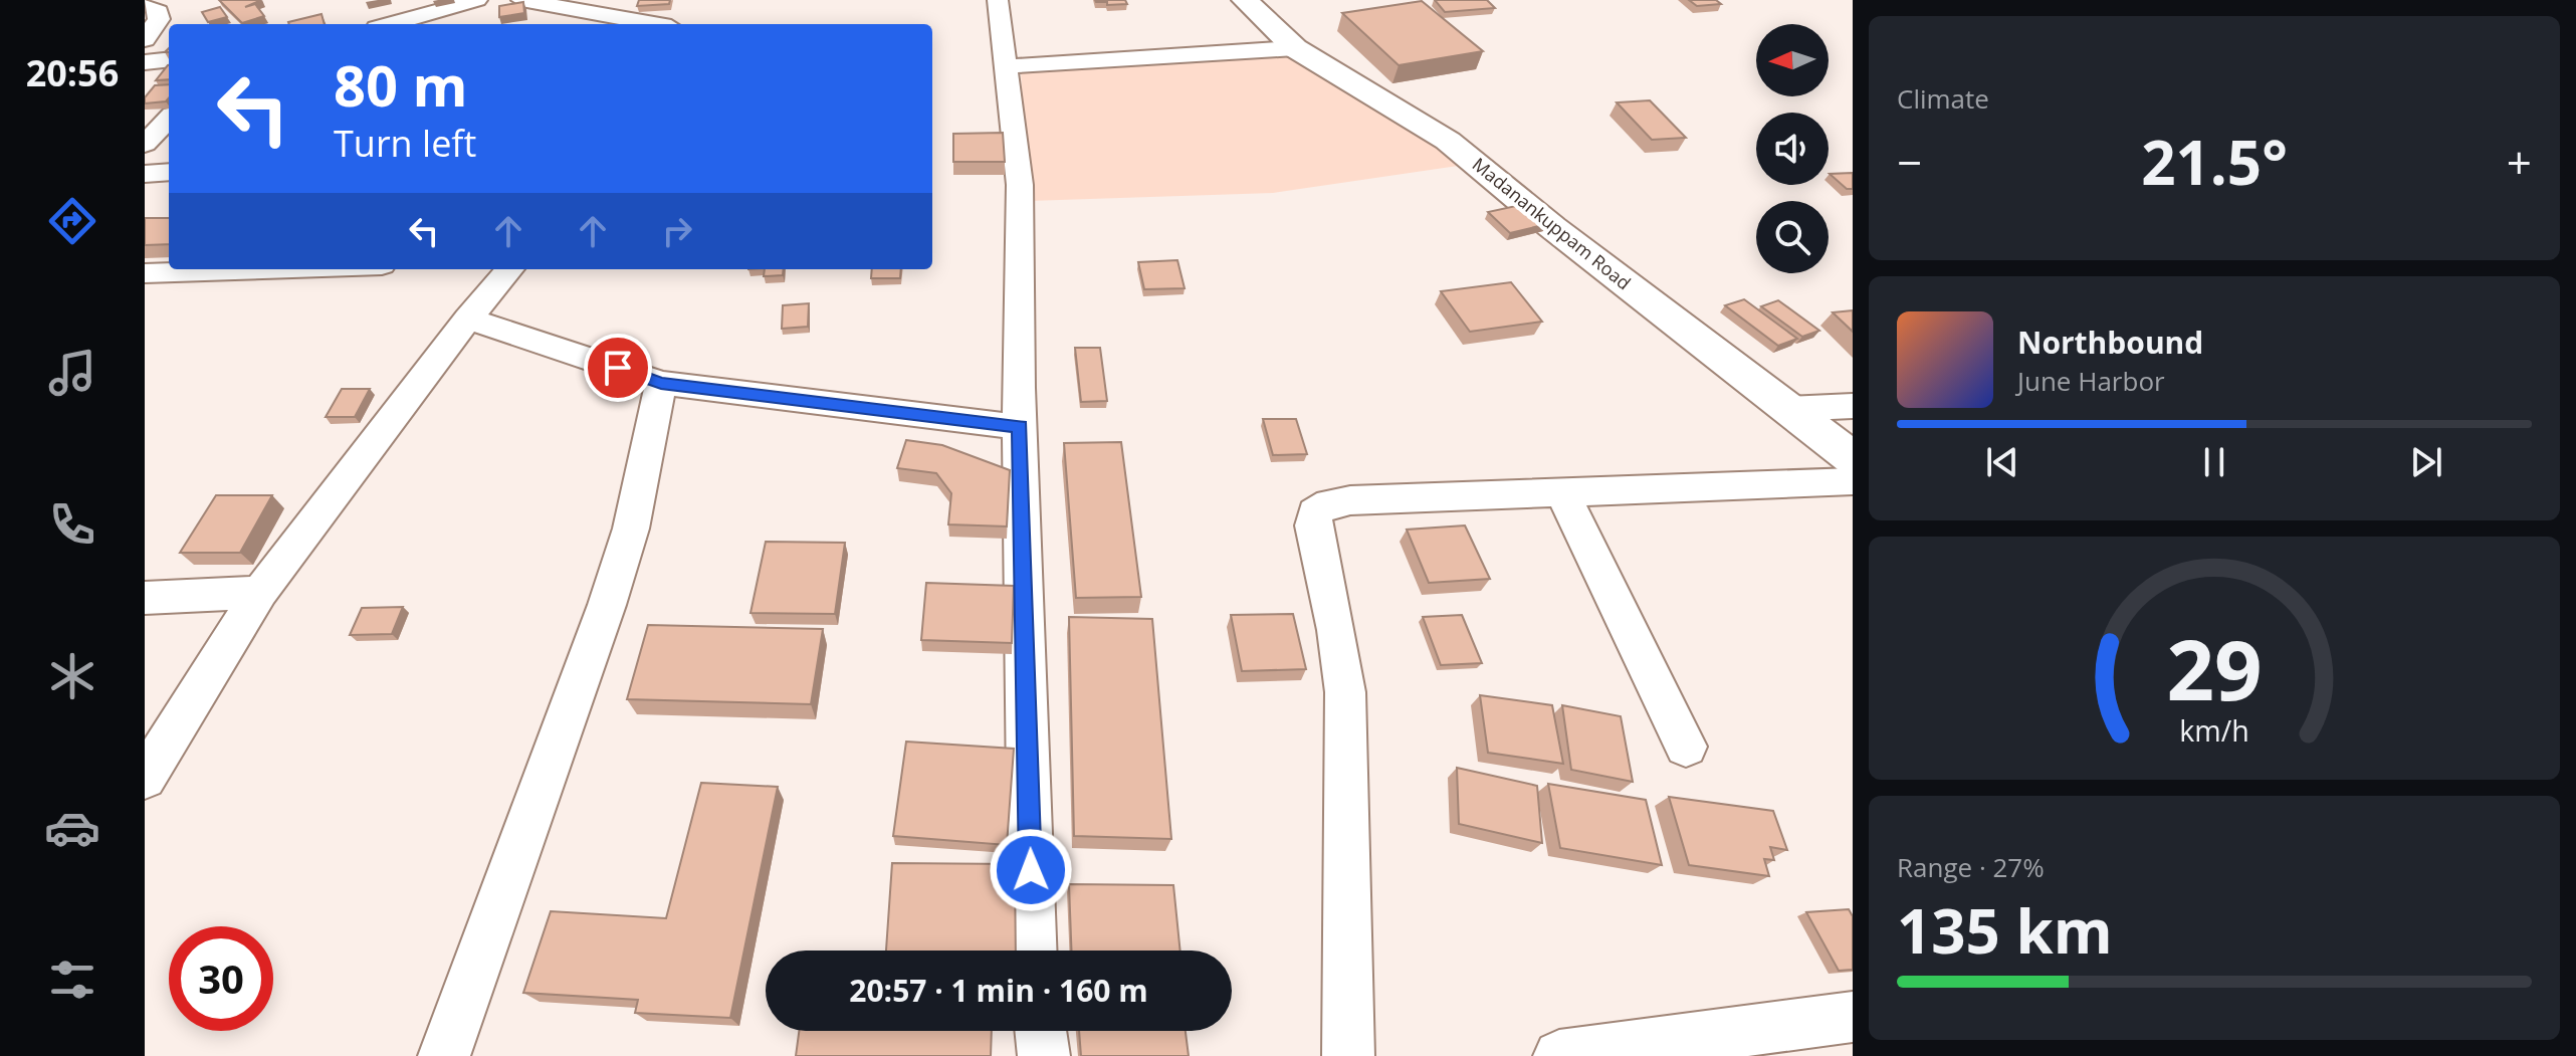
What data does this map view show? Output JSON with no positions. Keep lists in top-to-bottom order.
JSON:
{
  "streets": {
    "main road": ["Madanankuppam Road"]
  },
  "north": "left",
  "page": {
    "tabs": "20:56",
    "tile": [
      "Climate",
      ["Range · 27%", "135 km"]
    ],
    "turn": ["80 m", "Turn left"],
    "heat": ["−", "21.5°", "+"],
    "song": ["Northbound", "June Harbor"],
    "limit": "30",
    "trip": "20:57 · 1 min · 160 m",
    "gauge": ["29", "km/h"]
  }
}
